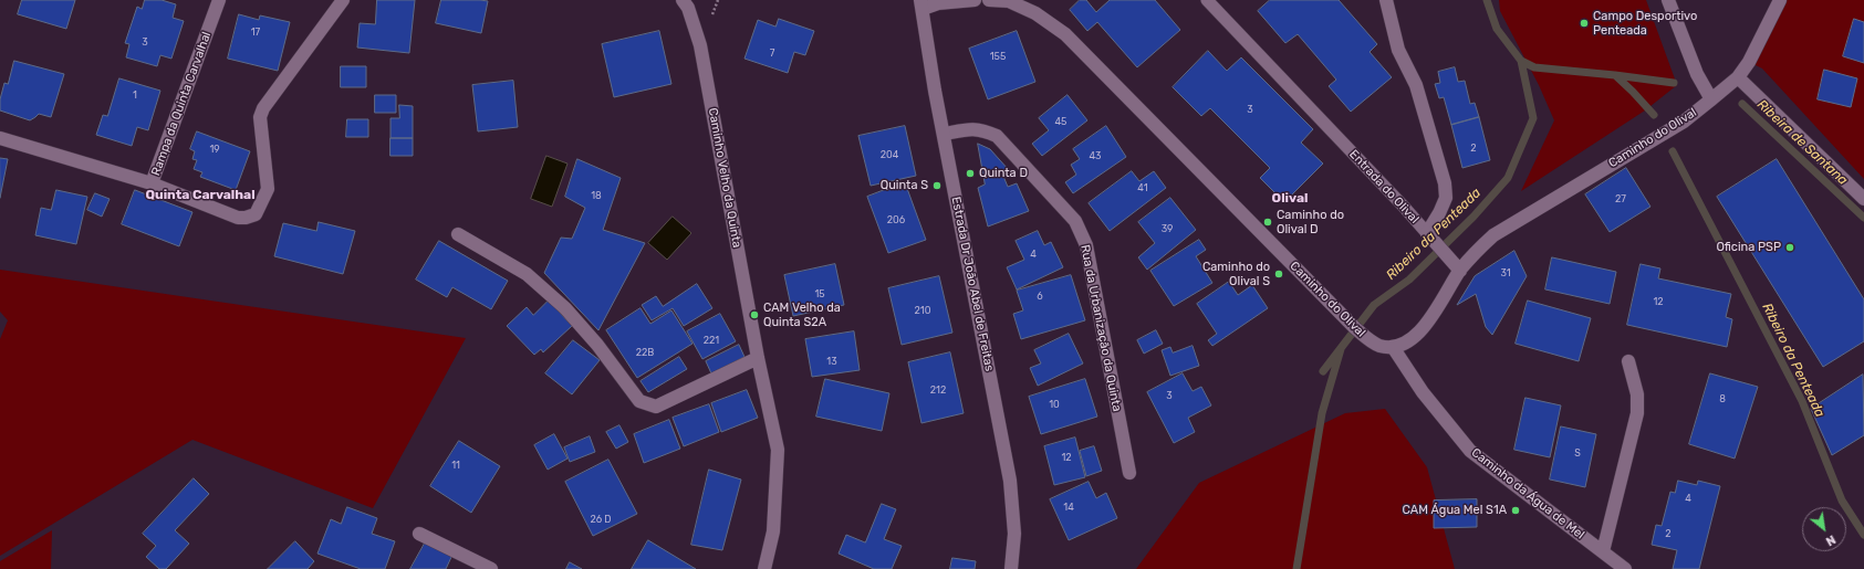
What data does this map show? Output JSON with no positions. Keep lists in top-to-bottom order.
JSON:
{
  "streets": {
    "street": [
      "Rampa da Quinta Carvalhal",
      "Caminho do Olival",
      "Caminho Velho da Quinta",
      "Entrada do Olival",
      "Estrada Dr João Abel de Freitas",
      "Rua da Urbanização da Quinta",
      "Caminho da Água de Mel"
    ]
  },
  "crossings": [
    ["Caminho do Olival", "Caminho da Água de Mel"],
    ["Estrada Dr João Abel de Freitas", "Rua da Urbanização da Quinta"]
  ],
  "districts": ["Quinta Carvalhal", "Olival"],
  "water": ["Ribeira de Santana", "Ribeiro da Penteada"],
  "places": [
    "Campo Desportivo Penteada",
    "Quinta D",
    "Quinta S",
    "Caminho do Olival D",
    "Oficina PSP",
    "Caminho do Olival S",
    "CAM Velho da Quinta S2A",
    "CAM Água Mel S1A"
  ],
  "house_numbers": [
    "17",
    "3",
    "7",
    "155",
    "1",
    "3",
    "45",
    "2",
    "19",
    "204",
    "43",
    "41",
    "18",
    "27",
    "206",
    "39",
    "4",
    "31",
    "15",
    "6",
    "12",
    "210",
    "221",
    "22B",
    "13",
    "212",
    "3",
    "8",
    "10",
    "S",
    "12",
    "11",
    "4",
    "14",
    "26 D",
    "2"
  ],
  "north": "bottom right"
}
